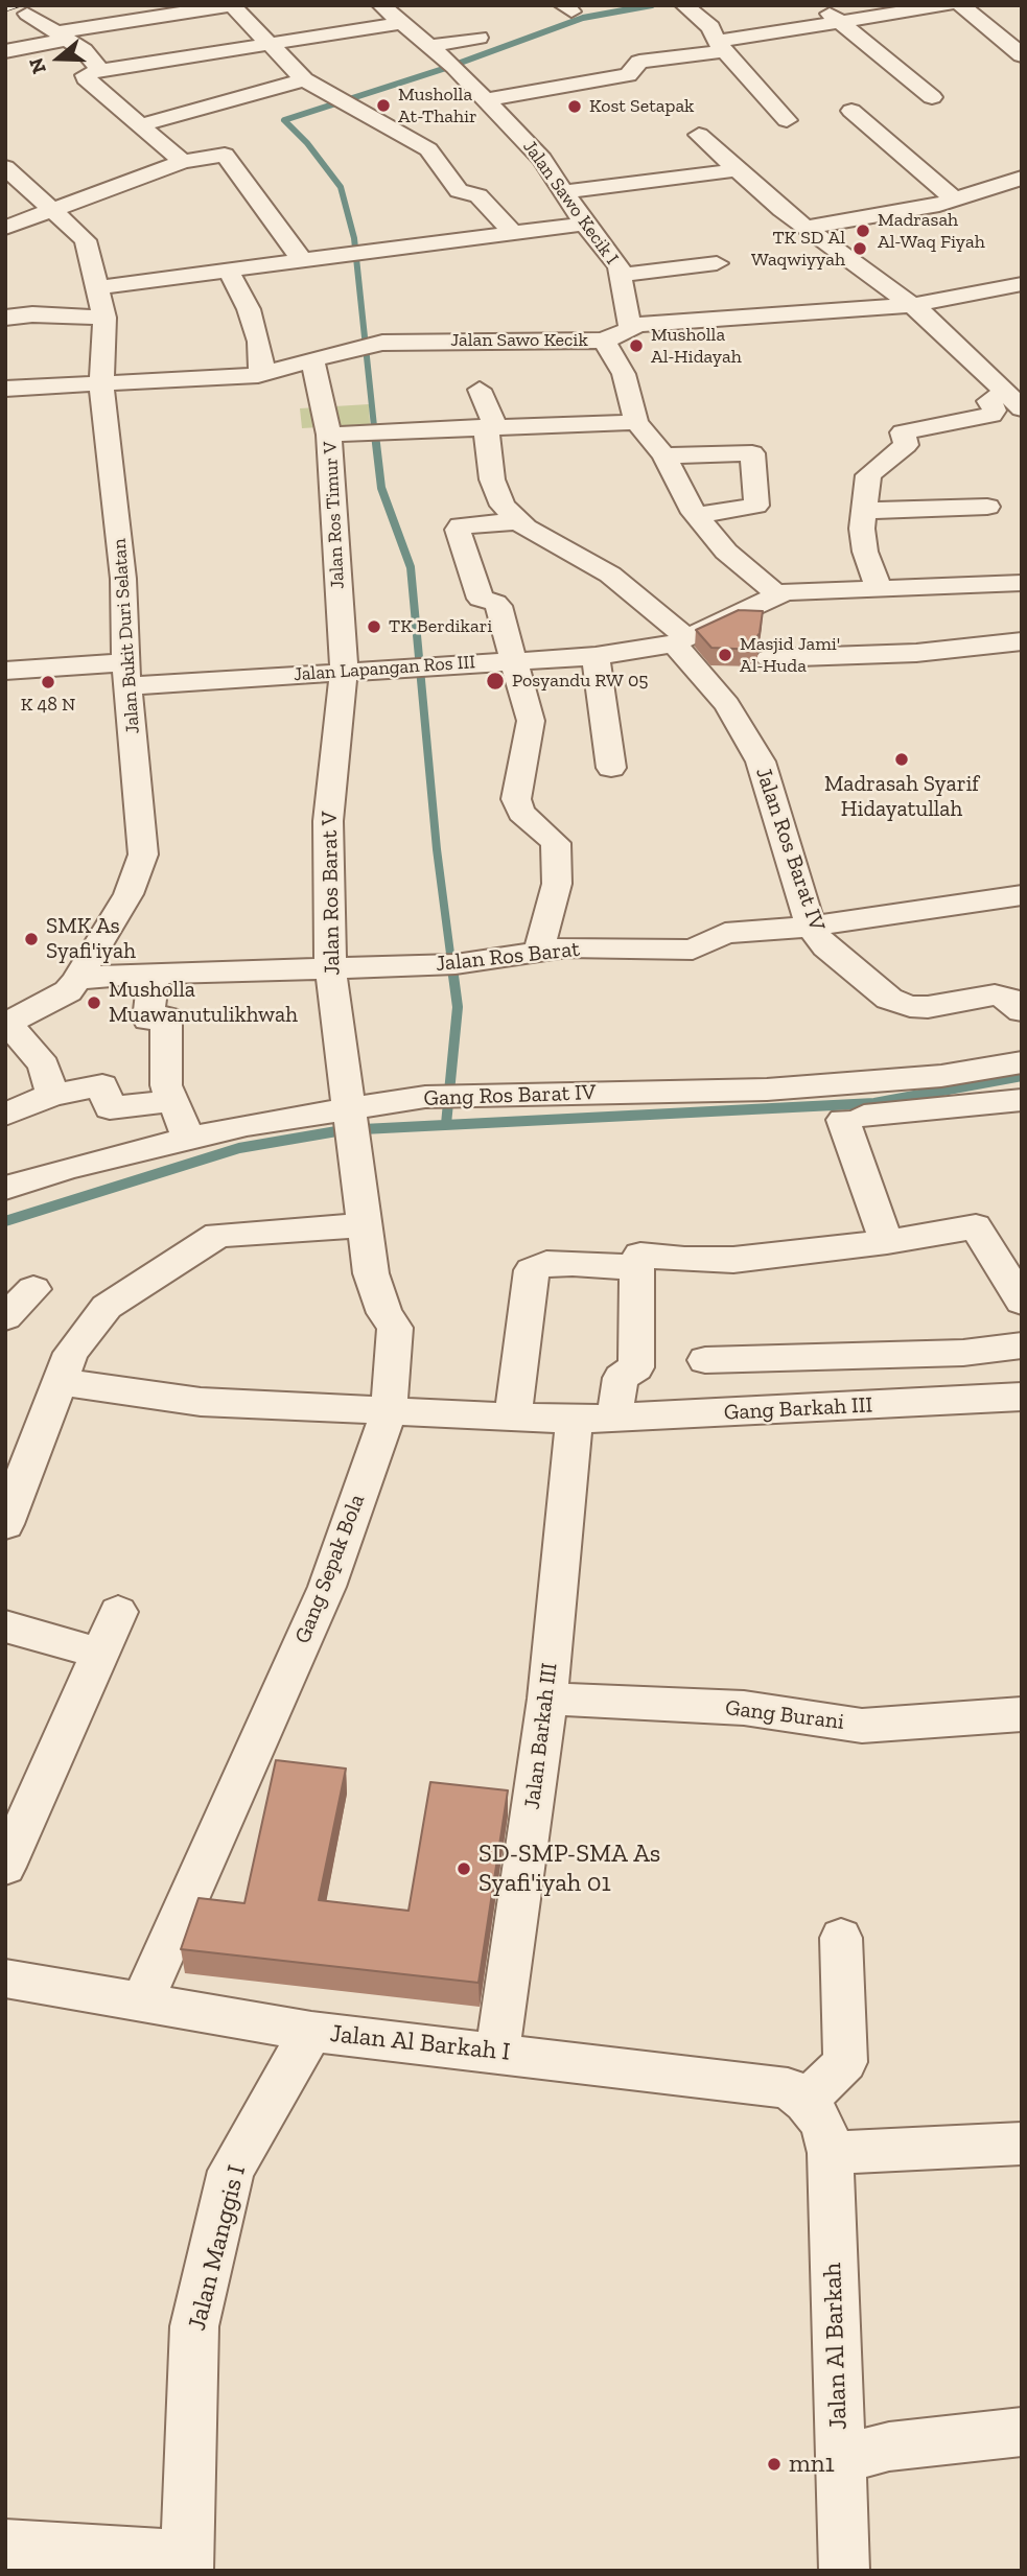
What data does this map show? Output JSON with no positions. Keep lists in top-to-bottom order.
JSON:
{
  "streets": {
    "street": [
      "Jalan Sawo Kecik I",
      "Jalan Sawo Kecik",
      "Jalan Ros Timur V",
      "Jalan Bukit Duri Selatan",
      "Jalan Lapangan Ros III",
      "Jalan Ros Barat IV",
      "Jalan Ros Barat V",
      "Jalan Ros Barat",
      "Gang Ros Barat IV",
      "Gang Barkah III",
      "Gang Sepak Bola",
      "Gang Burani",
      "Jalan Barkah III",
      "Jalan Al Barkah I",
      "Jalan Manggis I",
      "Jalan Al Barkah"
    ]
  },
  "crossings": [
    ["Jalan Sawo Kecik I", "Jalan Sawo Kecik"],
    ["Jalan Sawo Kecik", "Jalan Ros Timur V"],
    ["Jalan Sawo Kecik", "Jalan Bukit Duri Selatan"],
    ["Jalan Ros Timur V", "Jalan Lapangan Ros III"],
    ["Jalan Ros Timur V", "Jalan Ros Barat V"],
    ["Jalan Bukit Duri Selatan", "Jalan Lapangan Ros III"],
    ["Jalan Bukit Duri Selatan", "Jalan Ros Barat"],
    ["Jalan Lapangan Ros III", "Jalan Ros Barat IV"],
    ["Jalan Lapangan Ros III", "Jalan Ros Barat V"],
    ["Jalan Ros Barat IV", "Jalan Ros Barat"],
    ["Jalan Ros Barat V", "Jalan Ros Barat"],
    ["Jalan Ros Barat V", "Gang Ros Barat IV"],
    ["Jalan Ros Barat V", "Gang Sepak Bola"],
    ["Gang Ros Barat IV", "Gang Sepak Bola"],
    ["Gang Barkah III", "Gang Sepak Bola"],
    ["Gang Barkah III", "Jalan Barkah III"],
    ["Gang Sepak Bola", "Jalan Al Barkah I"],
    ["Gang Burani", "Jalan Barkah III"],
    ["Jalan Barkah III", "Jalan Al Barkah I"],
    ["Jalan Al Barkah I", "Jalan Manggis I"],
    ["Jalan Al Barkah I", "Jalan Al Barkah"]
  ],
  "places": [
    "Musholla At-Thahir",
    "Kost Setapak",
    "Madrasah Al-Waq Fiyah",
    "TK SD Al Waqwiyyah",
    "Musholla Al-Hidayah",
    "TK Berdikari",
    "Masjid Jami' Al-Huda",
    "Posyandu RW 05",
    "K 48 N",
    "Madrasah Syarif Hidayatullah",
    "SMK As Syafi'iyah",
    "Musholla Muawanutulikhwah",
    "SD-SMP-SMA As Syafi'iyah 01",
    "mn1"
  ],
  "north": "left"
}
